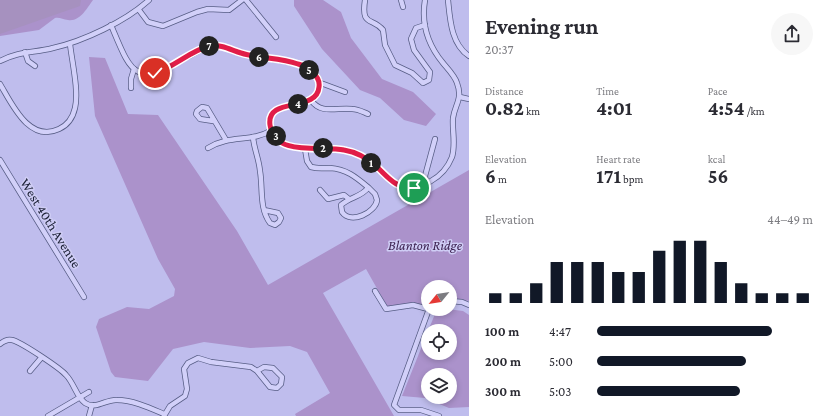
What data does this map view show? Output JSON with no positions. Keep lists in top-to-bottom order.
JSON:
{
  "streets": {
    "street": ["West 40th Avenue"]
  },
  "parks": ["Blanton Ridge"],
  "north": "bottom left",
  "page": {
    "heading": ["Evening run", "20:37"],
    "pins": [
      "7",
      "6",
      "5",
      "4",
      "3",
      "2",
      "1"
    ],
    "stats": [
      ["Distance", "0.82 km"],
      ["Time", "4:01"],
      ["Pace", "4:54 /km"],
      ["Elevation", "6 m"],
      ["Heart rate", "171 bpm"],
      ["kcal", "56"]
    ],
    "chart": ["Elevation", "44–49 m"],
    "list": [
      {
        "name": "100 m",
        "note": "4:47"
      },
      {
        "name": "200 m",
        "note": "5:00"
      },
      {
        "name": "300 m",
        "note": "5:03"
      }
    ]
  }
}
